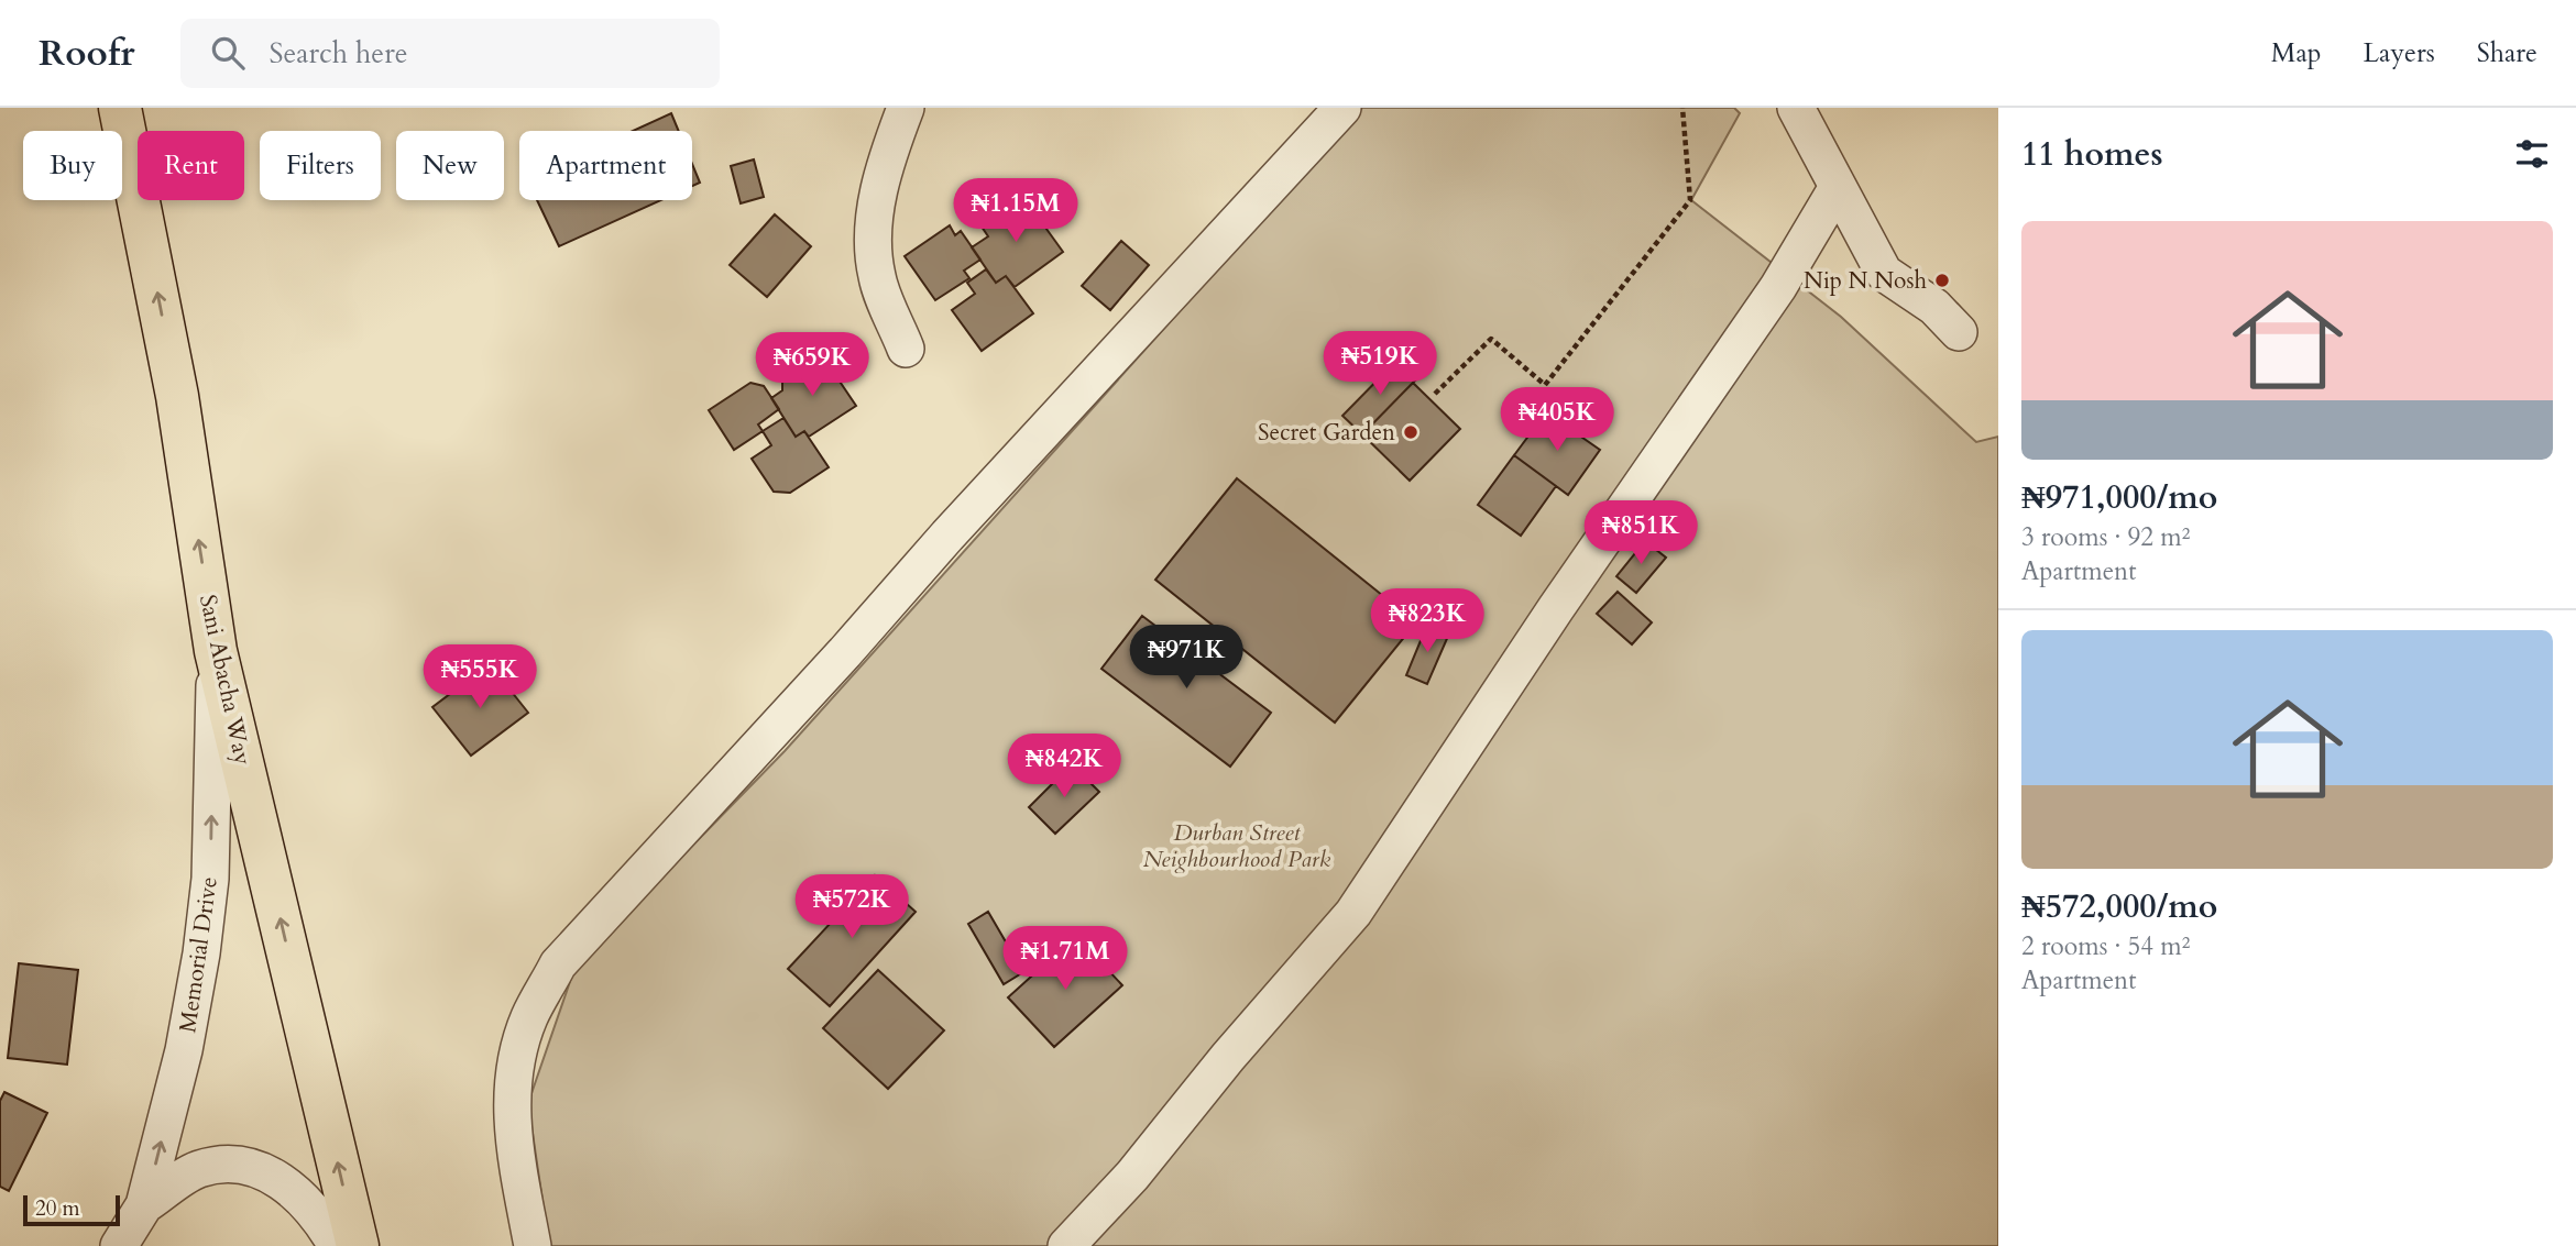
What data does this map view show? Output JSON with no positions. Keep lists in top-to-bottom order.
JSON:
{
  "streets": {
    "highway": ["Sani Abacha Way"],
    "street": ["Memorial Drive"]
  },
  "crossings": [
    ["Sani Abacha Way", "Memorial Drive"]
  ],
  "one_way": ["Sani Abacha Way", "Memorial Drive"],
  "parks": ["Durban Street Neighbourhood Park"],
  "places": ["Nip N Nosh", "Secret Garden"],
  "scale_bar": "20 m",
  "page": {
    "header": "Roofr",
    "search": "Search here",
    "nav": ["Map", "Layers", "Share"],
    "heading": "11 homes",
    "chip": [
      "Buy",
      "Rent",
      "Filters",
      "New",
      "Apartment"
    ],
    "price": [
      "₦1.15M",
      "₦519K",
      "₦659K",
      "₦405K",
      "₦851K",
      "₦823K",
      "₦971K",
      "₦555K",
      "₦842K",
      "₦572K",
      "₦1.71M"
    ],
    "list": [
      {
        "name": "₦971,000/mo",
        "note": "3 rooms · 92 m² · Apartment"
      },
      {
        "name": "₦572,000/mo",
        "note": "2 rooms · 54 m² · Apartment"
      }
    ],
    "scale": "20 m"
  }
}
